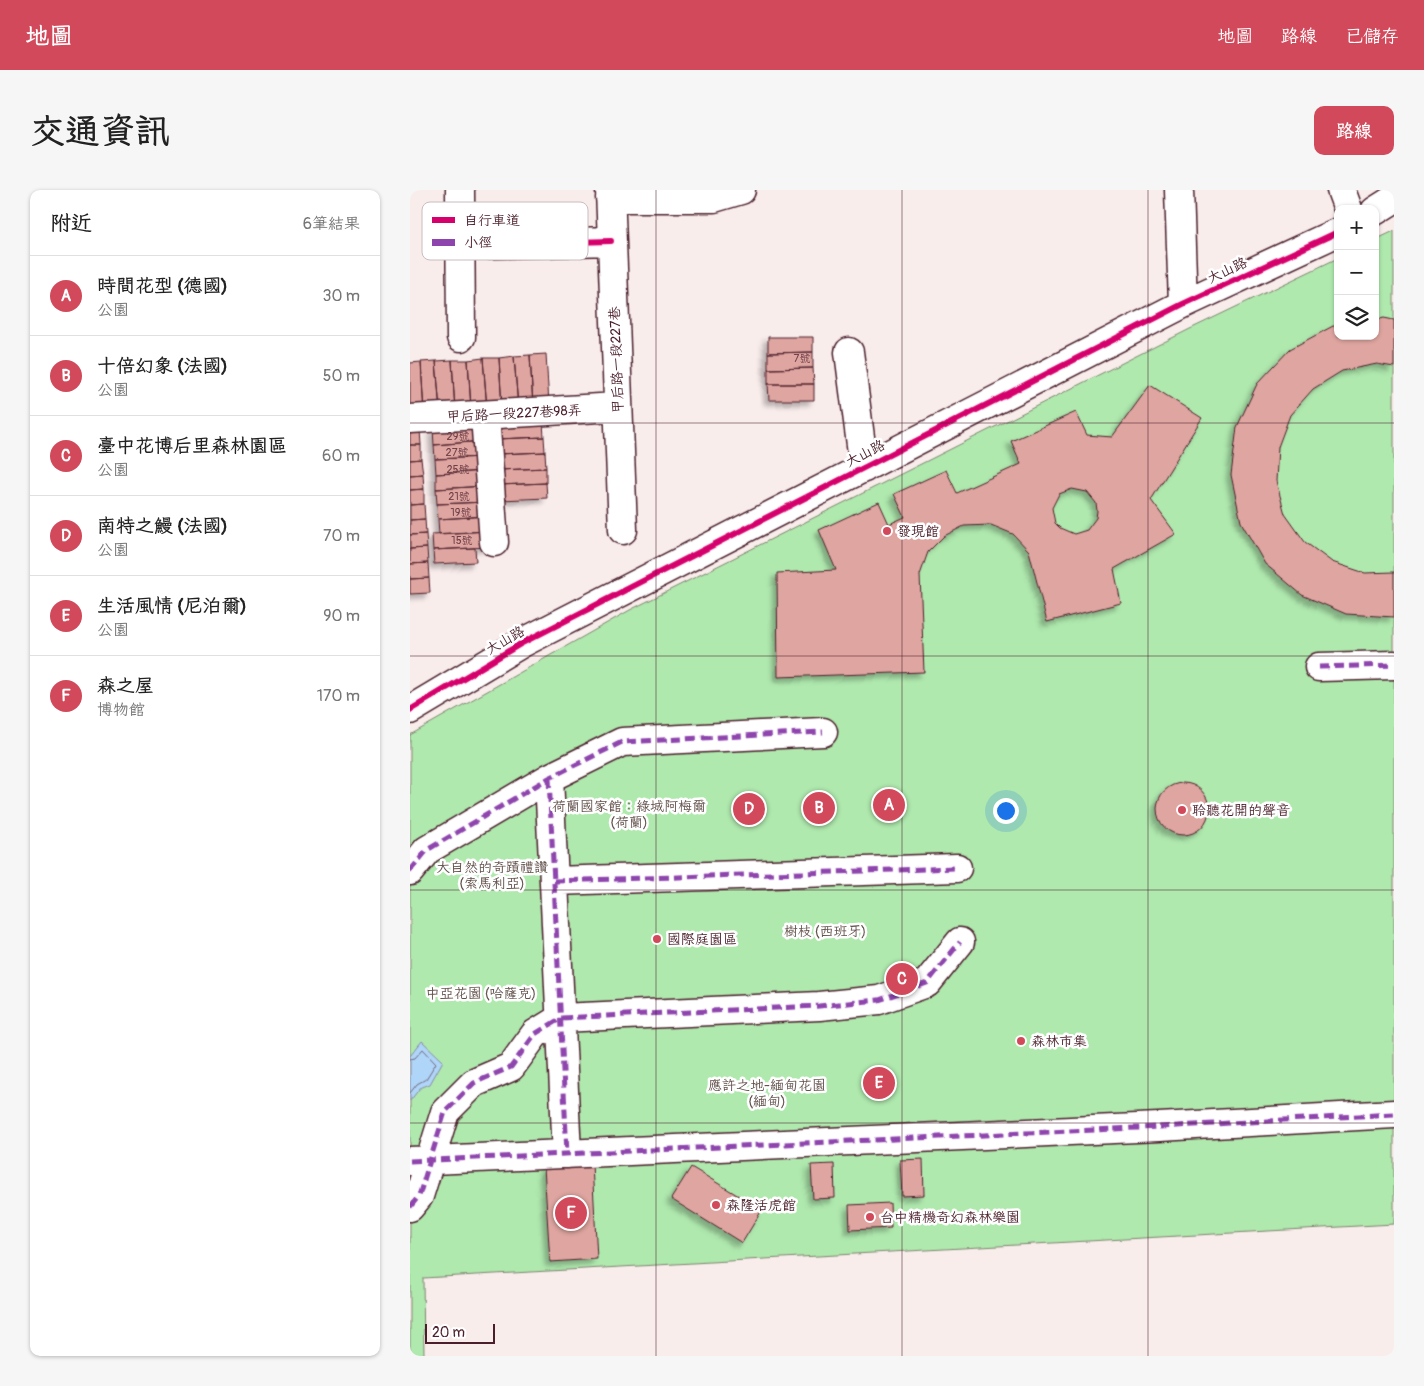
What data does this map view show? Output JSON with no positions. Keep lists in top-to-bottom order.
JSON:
{
  "streets": {
    "street": ["大山路", "甲后路一段227巷", "甲后路一段227巷98弄"]
  },
  "crossings": [
    ["甲后路一段227巷", "甲后路一段227巷98弄"]
  ],
  "parks": [
    "荷蘭國家館：綠城阿梅爾 (荷蘭)",
    "大自然的奇蹟禮讚 (索馬利亞)",
    "樹枝 (西班牙)",
    "中亞花園 (哈薩克)",
    "應許之地-緬甸花園 (緬甸)"
  ],
  "places": [
    "發現館",
    "聆聽花開的聲音",
    "國際庭園區",
    "森林市集",
    "森隆活虎館",
    "台中精機奇幻森林樂園"
  ],
  "house_numbers": [
    "7號",
    "29號",
    "27號",
    "25號",
    "21號",
    "19號",
    "15號"
  ],
  "legend": ["自行車道", "小徑"],
  "scale_bar": "20 m",
  "page": {
    "header": "地圖",
    "nav": ["地圖", "路線", "已儲存"],
    "buttons": "路線",
    "title": "交通資訊",
    "heading": ["附近", "6筆結果"],
    "map_buttons": ["+", "−"],
    "list": [
      {
        "mark": "A",
        "name": "時間花型 (德國)",
        "note": "公園",
        "value": "30 m"
      },
      {
        "mark": "B",
        "name": "十倍幻象 (法國)",
        "note": "公園",
        "value": "50 m"
      },
      {
        "mark": "C",
        "name": "臺中花博后里森林園區",
        "note": "公園",
        "value": "60 m"
      },
      {
        "mark": "D",
        "name": "南特之鰻 (法國)",
        "note": "公園",
        "value": "70 m"
      },
      {
        "mark": "E",
        "name": "生活風情 (尼泊爾)",
        "note": "公園",
        "value": "90 m"
      },
      {
        "mark": "F",
        "name": "森之屋",
        "note": "博物館",
        "value": "170 m"
      }
    ],
    "pins": [
      "A",
      "B",
      "D",
      "C",
      "E",
      "F"
    ],
    "scale": "20 m"
  }
}
